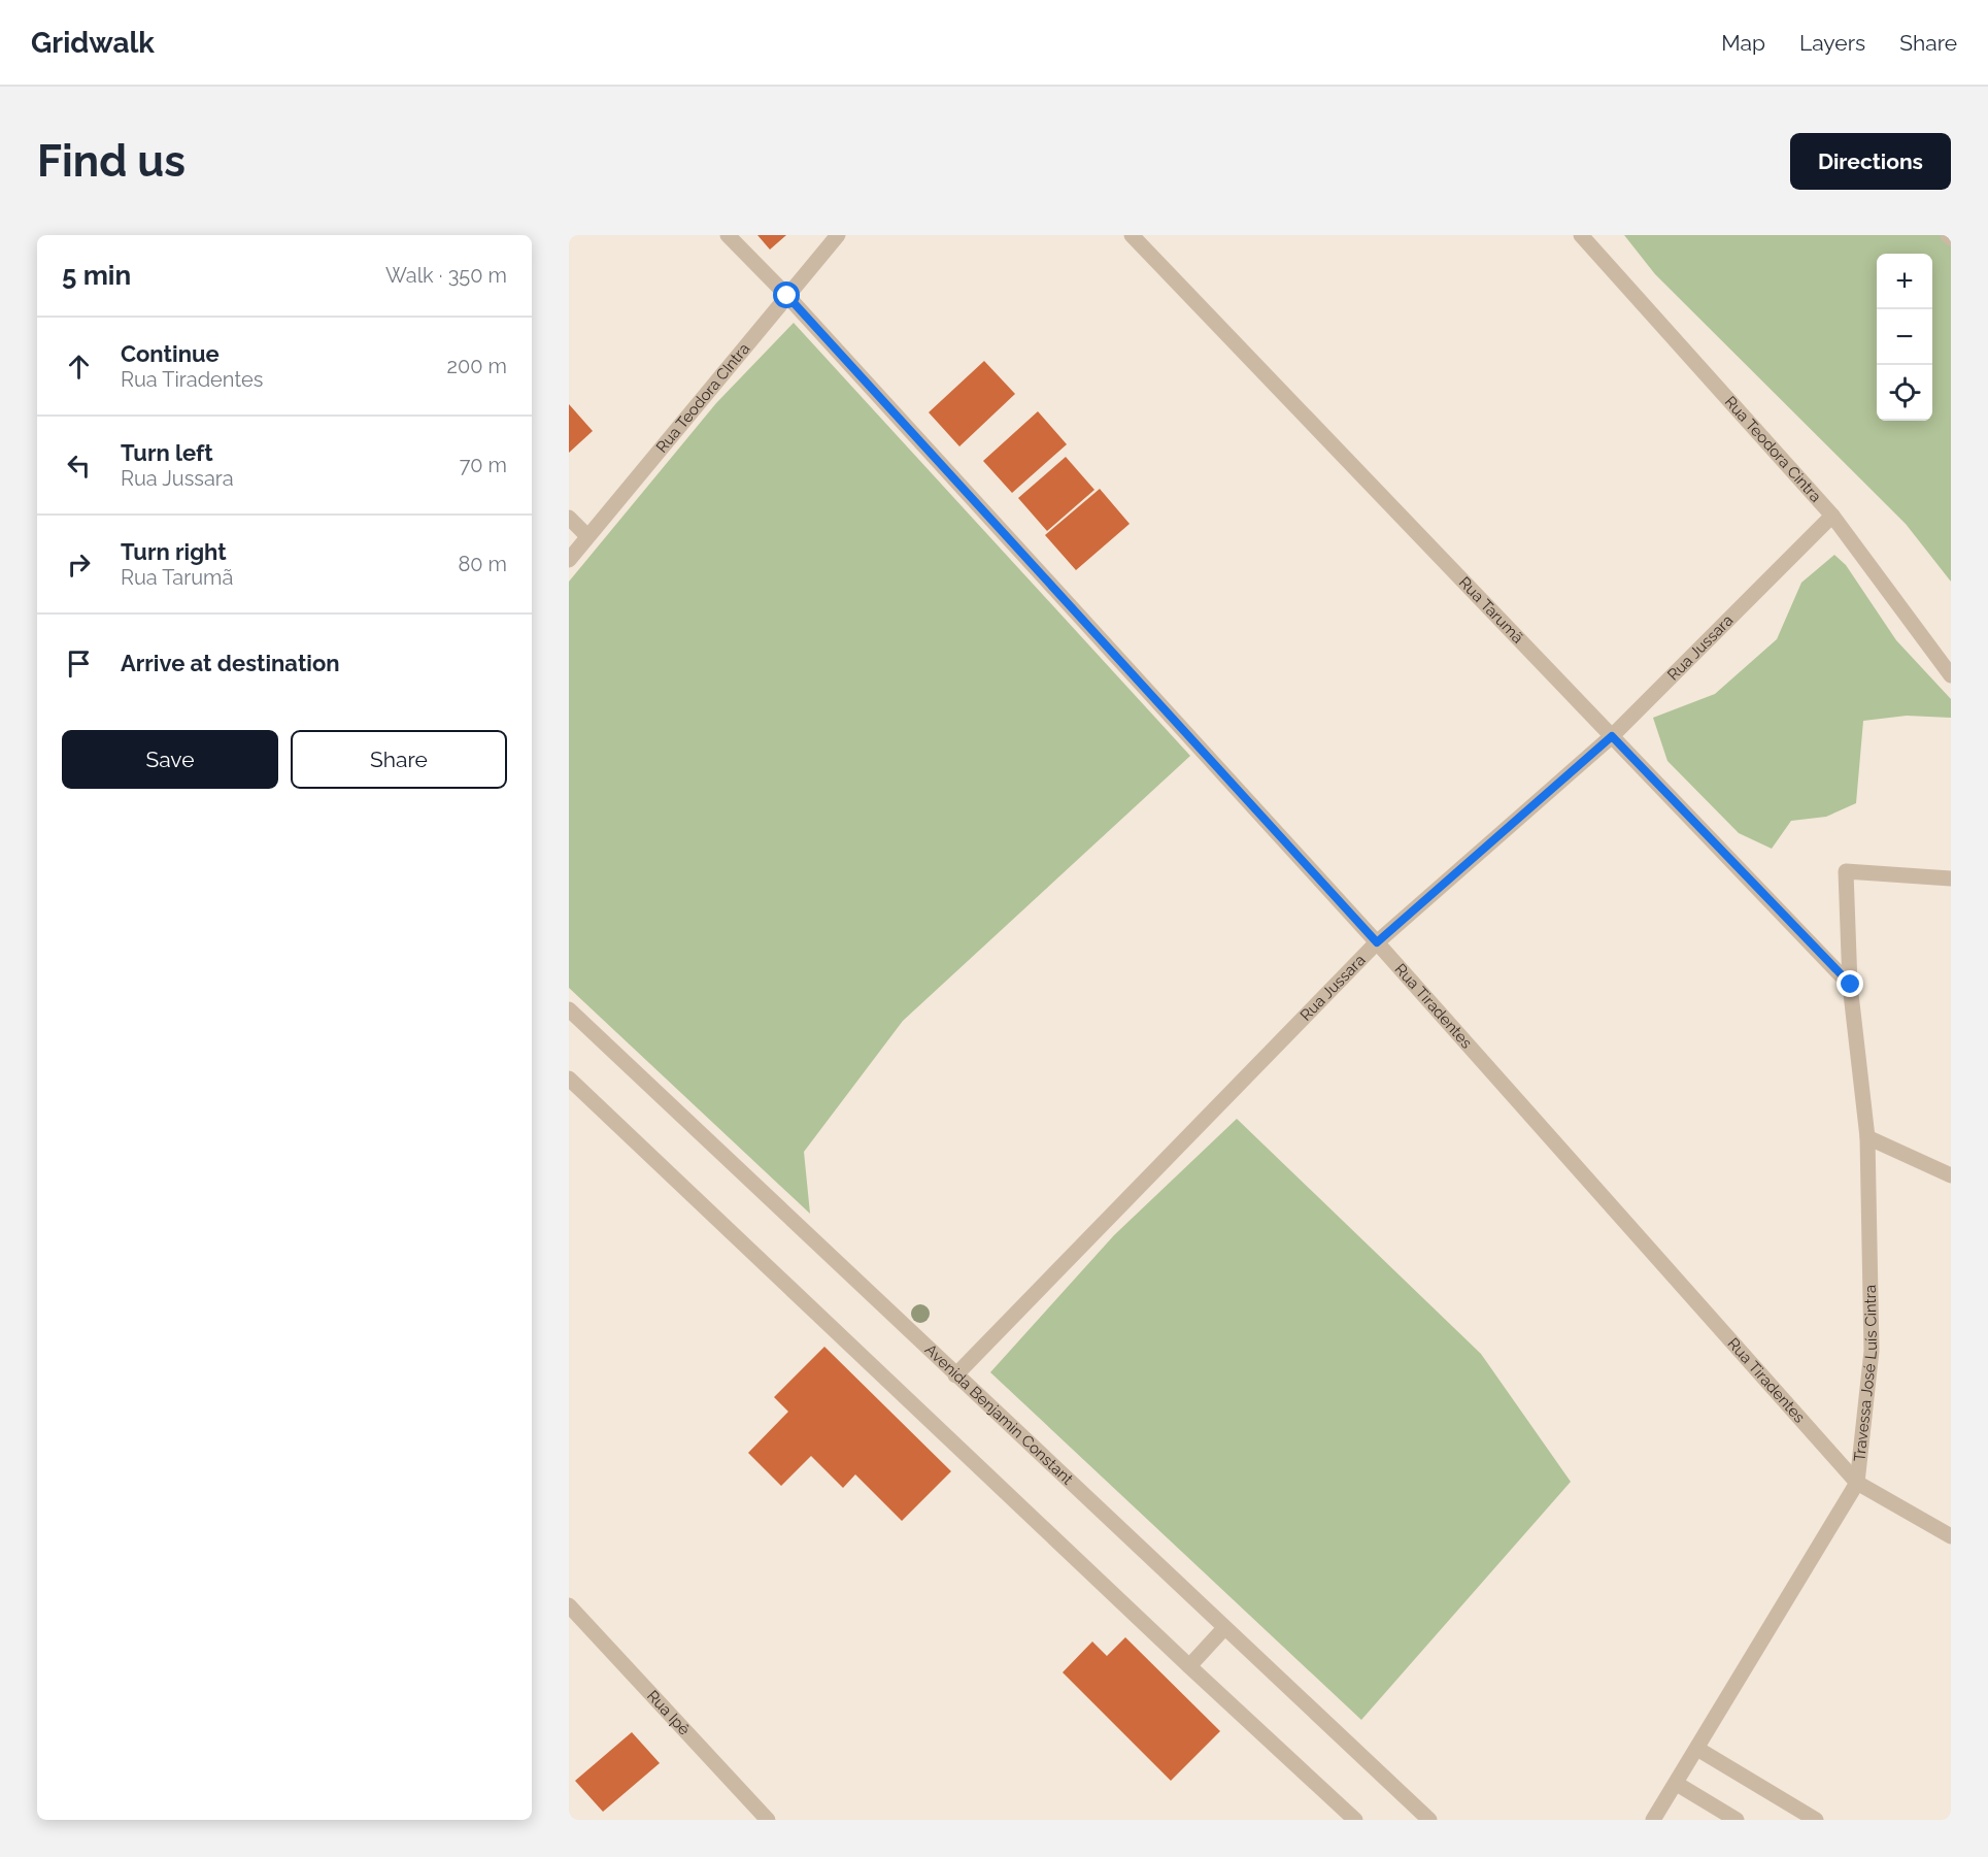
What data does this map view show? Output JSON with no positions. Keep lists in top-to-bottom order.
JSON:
{
  "streets": {
    "street": [
      "Rua Teodora CIntra",
      "Rua Teodora Cintra",
      "Rua Tarumã",
      "Rua Jussara",
      "Rua Tiradentes",
      "Travessa José Luís Cintra",
      "Avenida Benjamin Constant",
      "Rua Ipê"
    ]
  },
  "crossings": [
    ["Rua Teodora CIntra", "Rua Tiradentes"],
    ["Rua Teodora Cintra", "Rua Jussara"],
    ["Rua Tarumã", "Rua Jussara"],
    ["Rua Tarumã", "Travessa José Luís Cintra"],
    ["Rua Jussara", "Rua Tiradentes"],
    ["Rua Jussara", "Avenida Benjamin Constant"],
    ["Rua Tiradentes", "Travessa José Luís Cintra"]
  ],
  "page": {
    "header": "Gridwalk",
    "nav": ["Map", "Layers", "Share"],
    "buttons": [
      "Directions",
      ["Save", "Share"]
    ],
    "title": "Find us",
    "heading": ["5 min", "Walk · 350 m"],
    "map_buttons": ["+", "−"],
    "list": [
      ["Continue", "Rua Tiradentes", "200 m"],
      ["Turn left", "Rua Jussara", "70 m"],
      ["Turn right", "Rua Tarumã", "80 m"],
      "Arrive at destination"
    ]
  }
}
